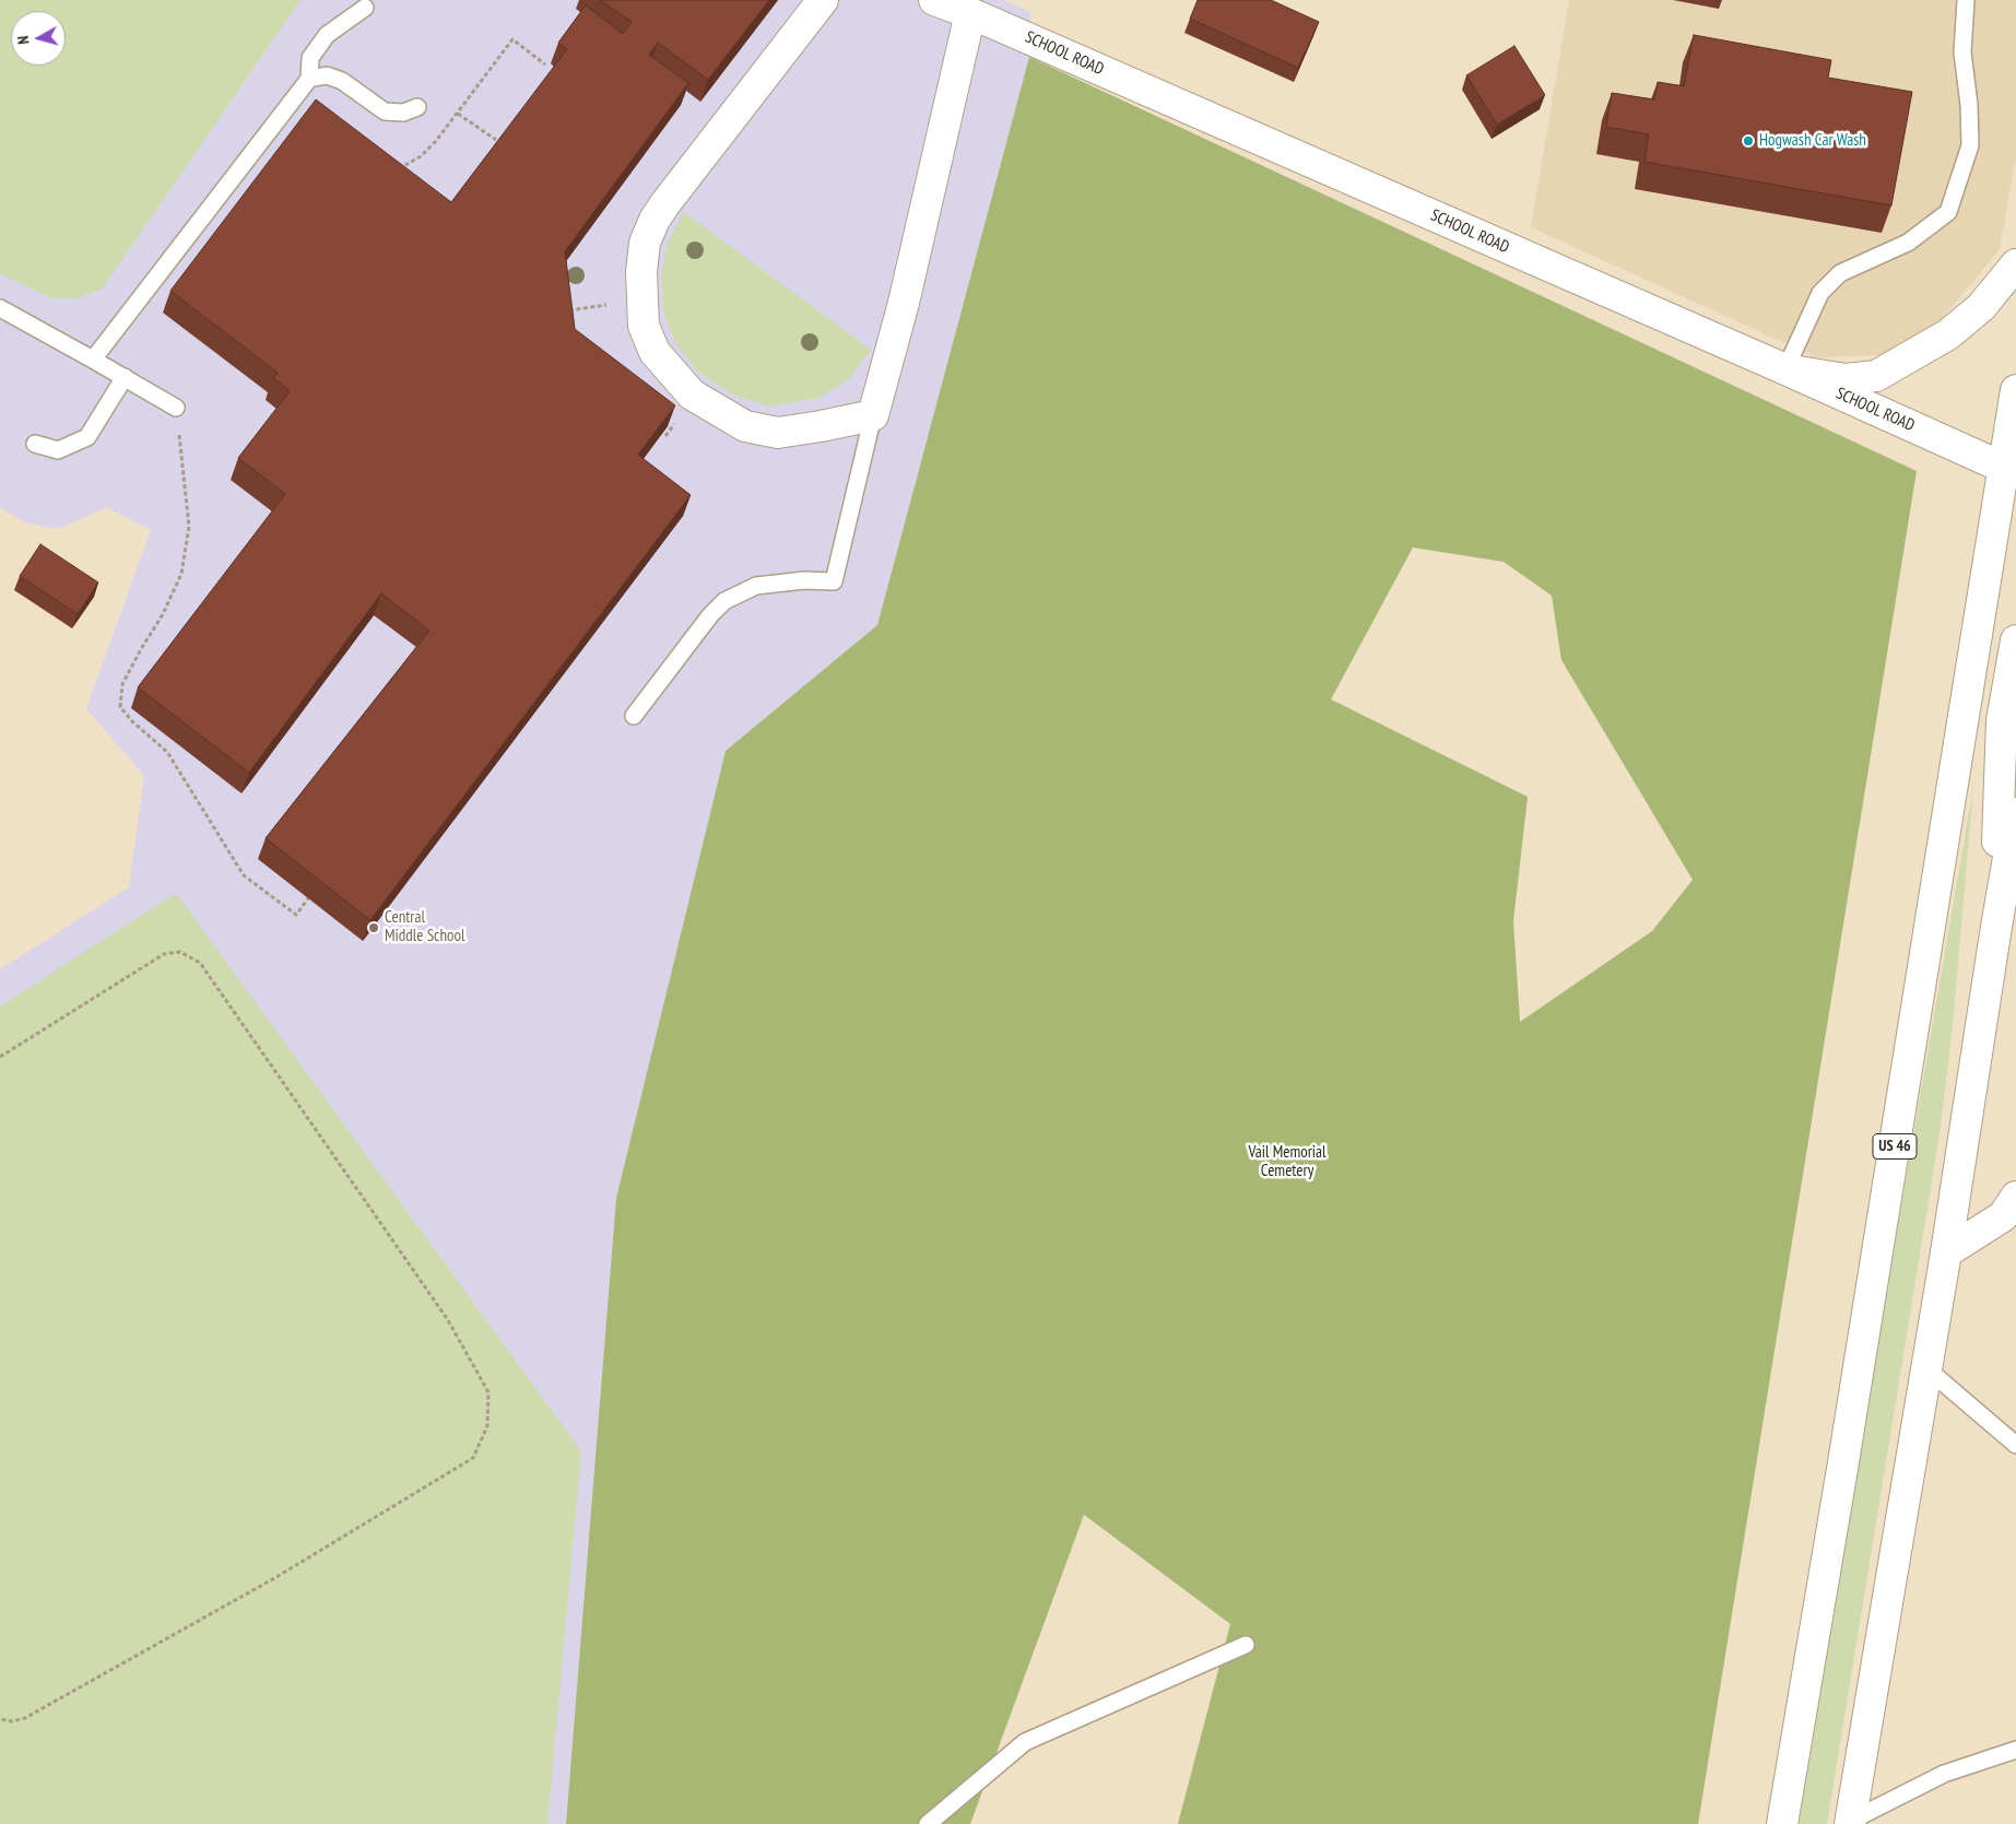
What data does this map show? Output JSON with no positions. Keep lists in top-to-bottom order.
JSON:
{
  "streets": {
    "main road": ["SCHOOL ROAD", "US 46"]
  },
  "crossings": [
    ["SCHOOL ROAD", "US 46"]
  ],
  "parks": ["Vail Memorial Cemetery"],
  "places": ["Hogwash Car Wash", "Central Middle School"],
  "north": "left"
}
